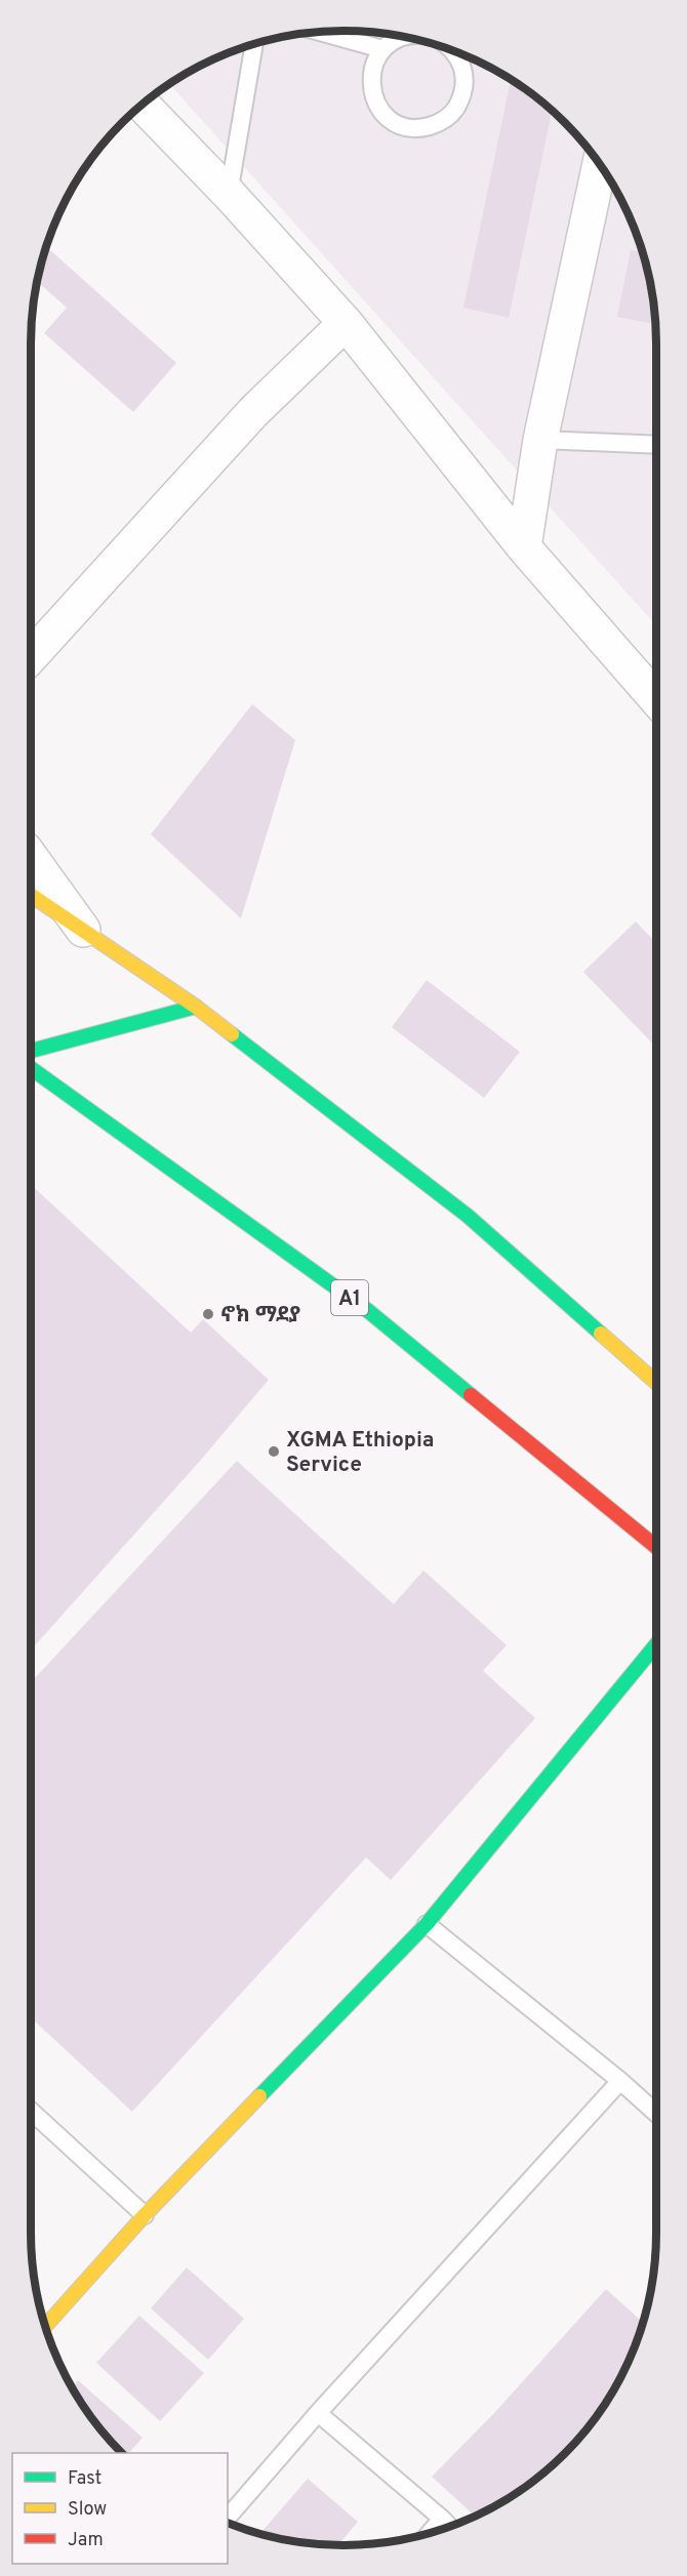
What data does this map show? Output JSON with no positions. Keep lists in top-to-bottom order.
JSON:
{
  "streets": {
    "main road": ["A1"]
  },
  "places": ["ኖክ ማደያ", "XGMA Ethiopia Service"],
  "legend": ["Fast", "Slow", "Jam"]
}
